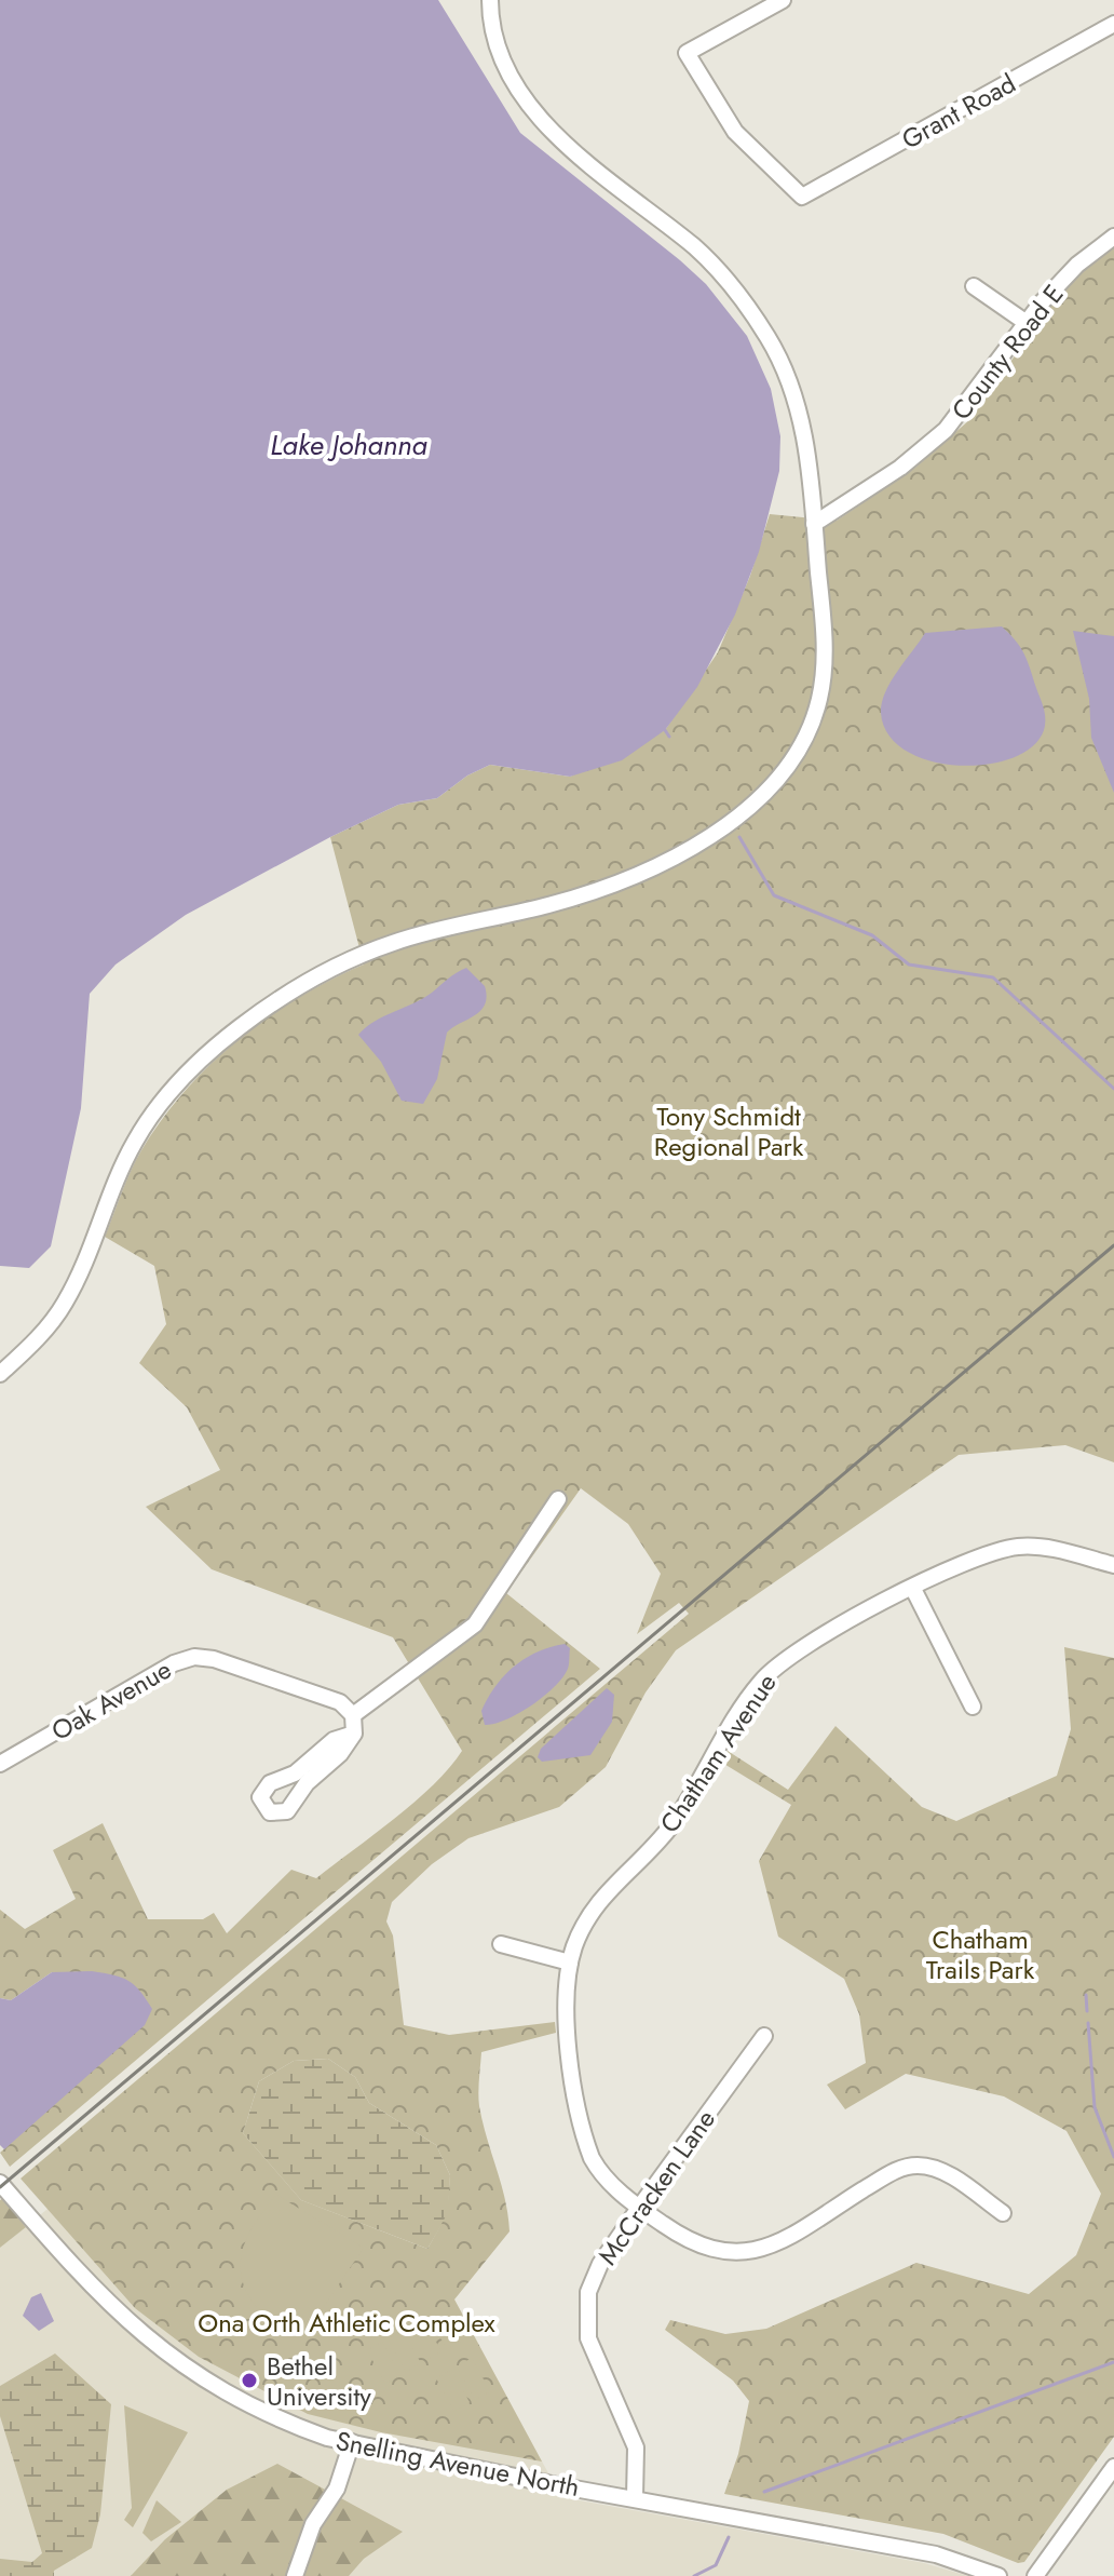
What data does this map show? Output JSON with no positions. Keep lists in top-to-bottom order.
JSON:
{
  "streets": {
    "street": [
      "Grant Road",
      "County Road E",
      "Oak Avenue",
      "Chatham Avenue",
      "McCracken Lane",
      "Snelling Avenue North"
    ]
  },
  "crossings": [
    ["Chatham Avenue", "McCracken Lane"],
    ["McCracken Lane", "Snelling Avenue North"]
  ],
  "water": ["Lake Johanna"],
  "parks": ["Tony Schmidt Regional Park", "Chatham Trails Park", "Ona Orth Athletic Complex"],
  "places": ["Bethel University"]
}
